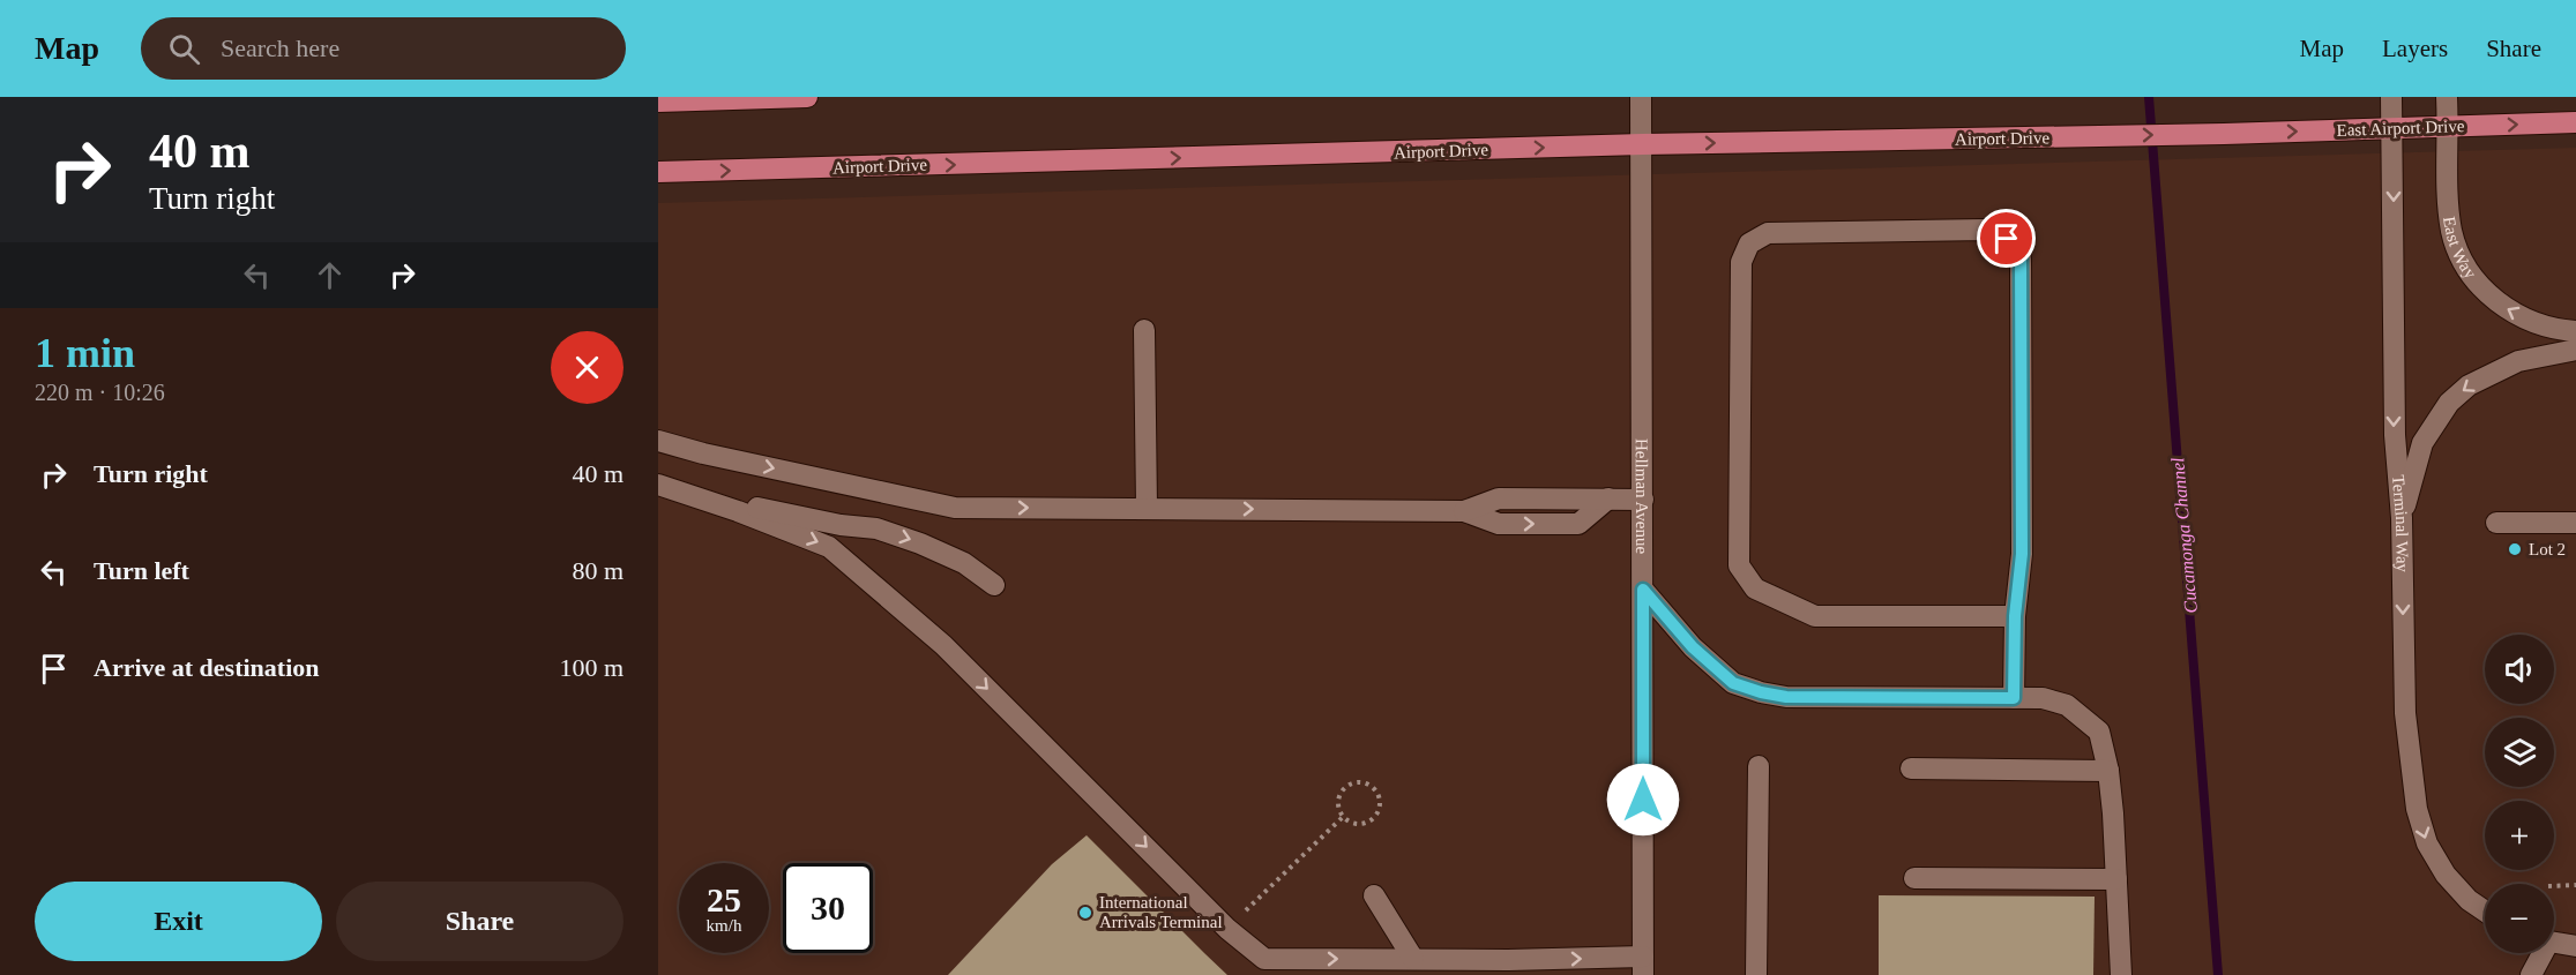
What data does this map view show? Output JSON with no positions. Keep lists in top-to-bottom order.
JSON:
{
  "streets": {
    "main road": ["East Airport Drive", "Airport Drive"],
    "street": ["East Way", "Hellman Avenue", "Terminal Way"]
  },
  "crossings": [
    ["East Airport Drive", "Airport Drive"],
    ["East Airport Drive", "East Way"],
    ["East Airport Drive", "Terminal Way"],
    ["Airport Drive", "Hellman Avenue"]
  ],
  "one_way": [
    "East Airport Drive",
    "Airport Drive",
    "East Way",
    "Terminal Way"
  ],
  "water": ["Cucamonga Channel"],
  "places": ["Lot 2", "International Arrivals Terminal"],
  "page": {
    "header": "Map",
    "search": "Search here",
    "nav": ["Map", "Layers", "Share"],
    "turn": ["40 m", "Turn right"],
    "heading": ["1 min", "220 m · 10:26"],
    "list": [
      {
        "name": "Turn right",
        "value": "40 m"
      },
      {
        "name": "Turn left",
        "value": "80 m"
      },
      {
        "name": "Arrive at destination",
        "value": "100 m"
      }
    ],
    "map_buttons": ["+", "−"],
    "speed": "25 km/h",
    "limit": "30",
    "buttons": ["Exit", "Share"]
  }
}
